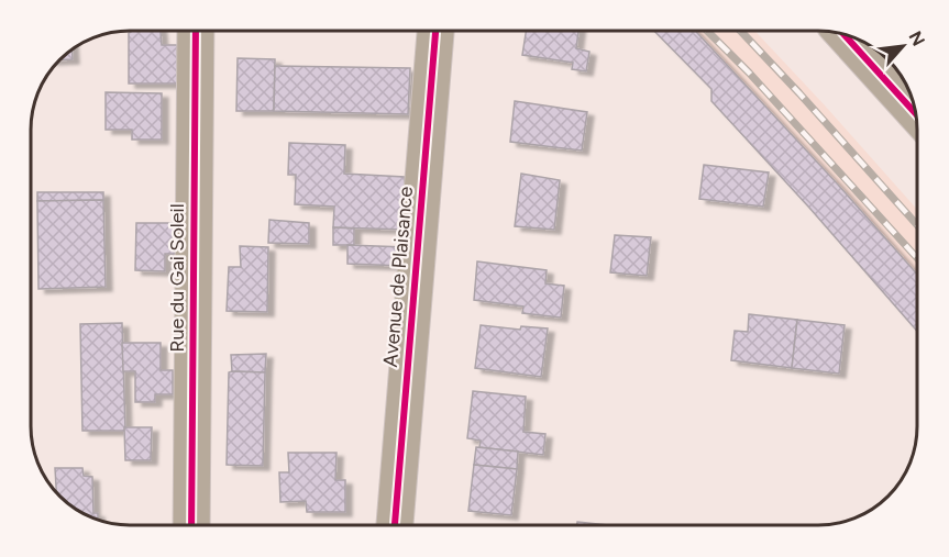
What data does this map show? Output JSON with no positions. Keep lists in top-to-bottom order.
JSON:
{
  "streets": {
    "street": ["Avenue de Plaisance", "Rue du Gai Soleil"]
  },
  "north": "top right"
}
